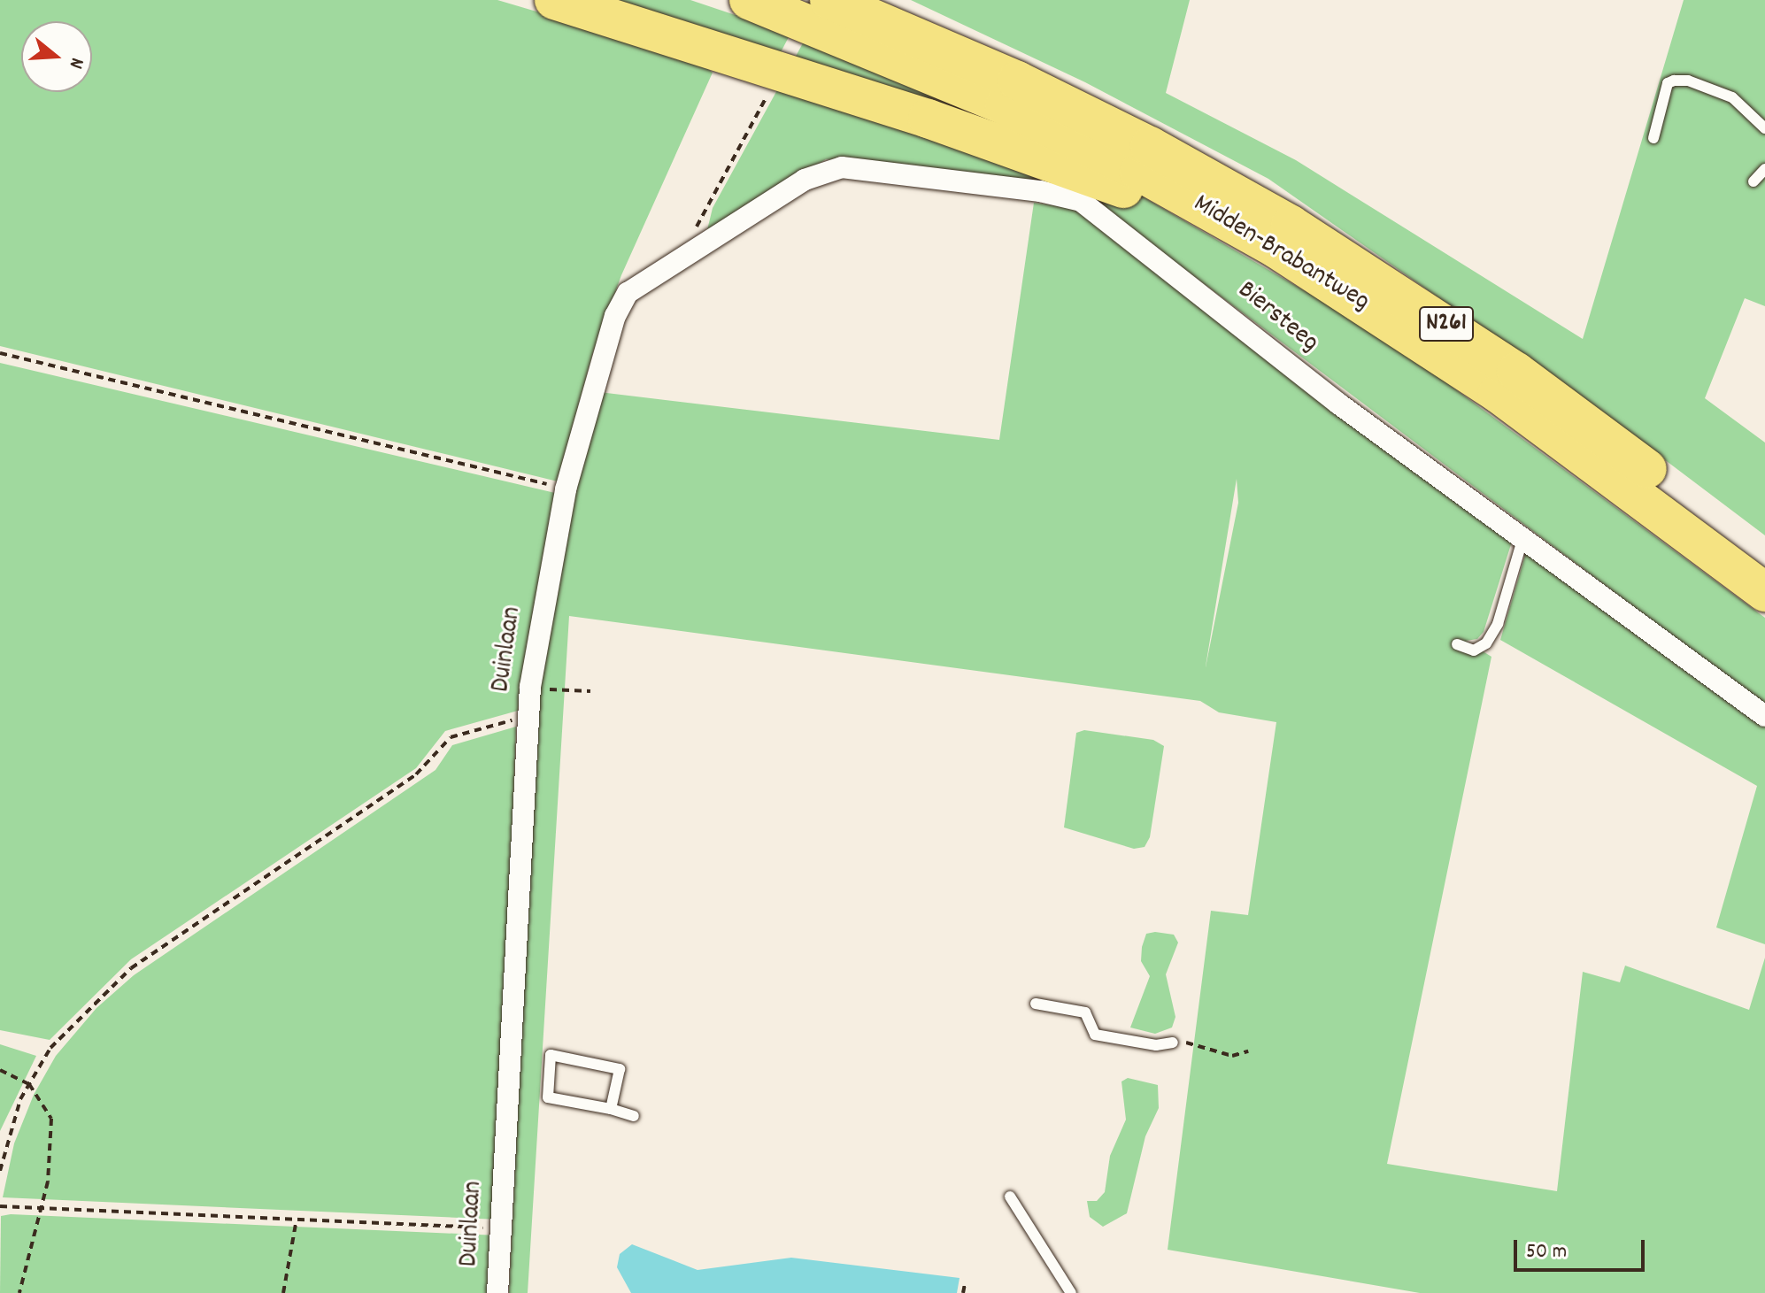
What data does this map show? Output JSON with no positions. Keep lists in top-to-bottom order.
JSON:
{
  "streets": {
    "highway": ["Midden-Brabantweg", "N261"],
    "street": ["Biersteeg", "Duinlaan"]
  },
  "crossings": [
    ["Midden-Brabantweg", "N261"],
    ["Biersteeg", "Duinlaan"]
  ],
  "scale_bar": "50 m",
  "north": "right"
}
